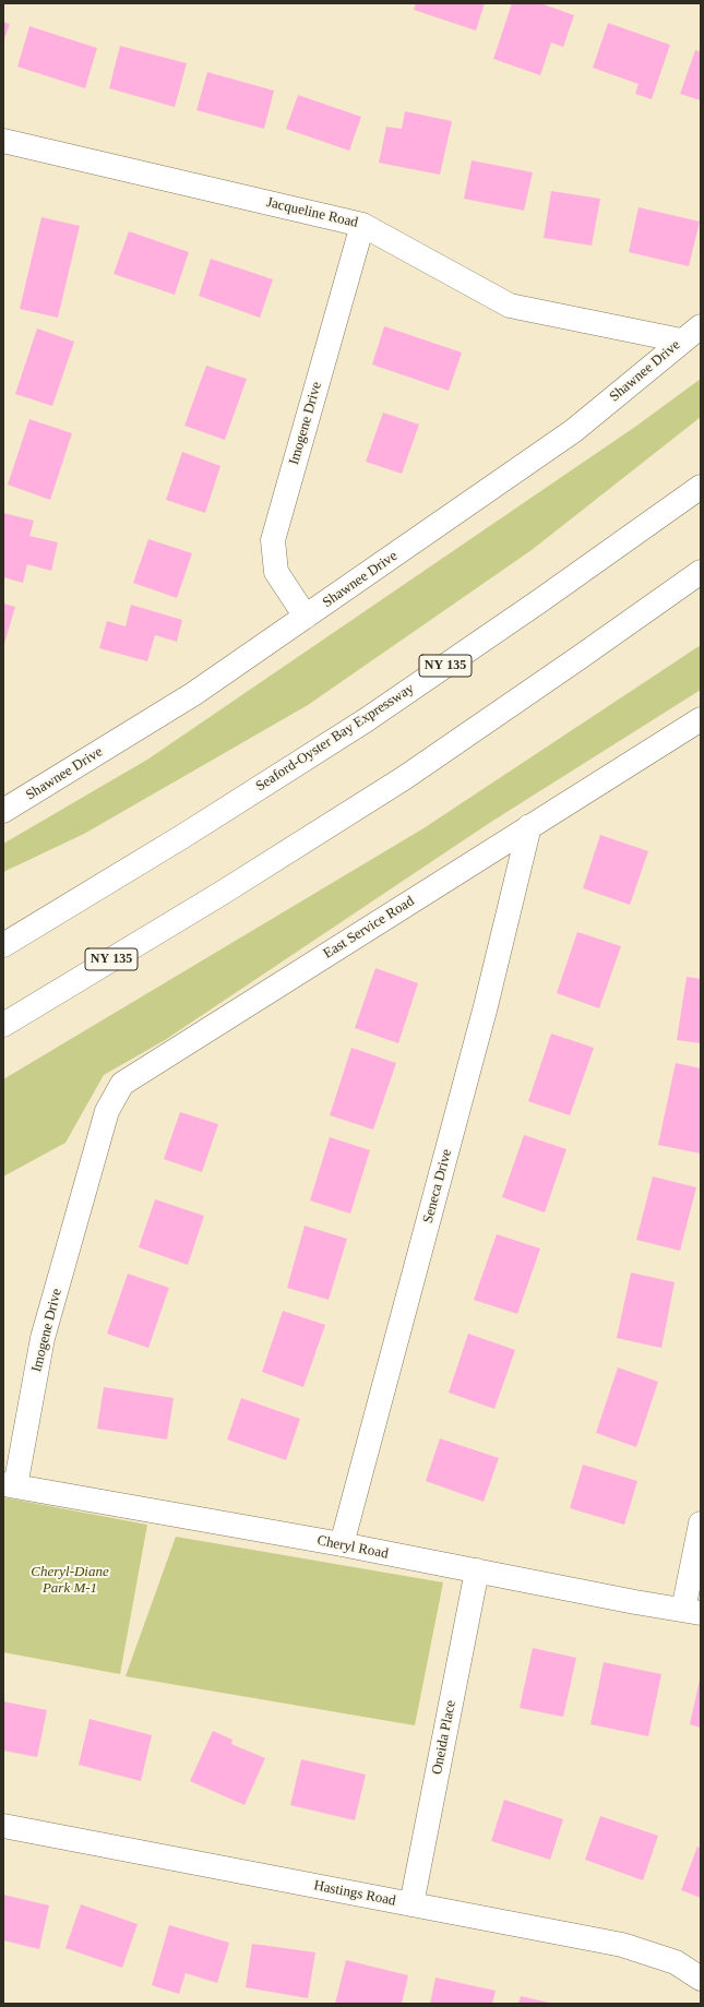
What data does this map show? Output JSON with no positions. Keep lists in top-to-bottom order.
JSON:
{
  "streets": {
    "main road": [
      "Jacqueline Road",
      "Shawnee Drive",
      "Imogene Drive",
      "NY 135",
      "Seaford-Oyster Bay Expressway",
      "East Service Road",
      "Seneca Drive",
      "Cheryl Road",
      "Oneida Place",
      "Hastings Road"
    ]
  },
  "crossings": [
    ["Jacqueline Road", "Shawnee Drive"],
    ["Jacqueline Road", "Imogene Drive"],
    ["Shawnee Drive", "Imogene Drive"],
    ["Imogene Drive", "East Service Road"],
    ["Imogene Drive", "Cheryl Road"],
    ["East Service Road", "Seneca Drive"],
    ["Seneca Drive", "Cheryl Road"],
    ["Cheryl Road", "Oneida Place"],
    ["Oneida Place", "Hastings Road"]
  ],
  "parks": ["Cheryl-Diane Park M-1"]
}
